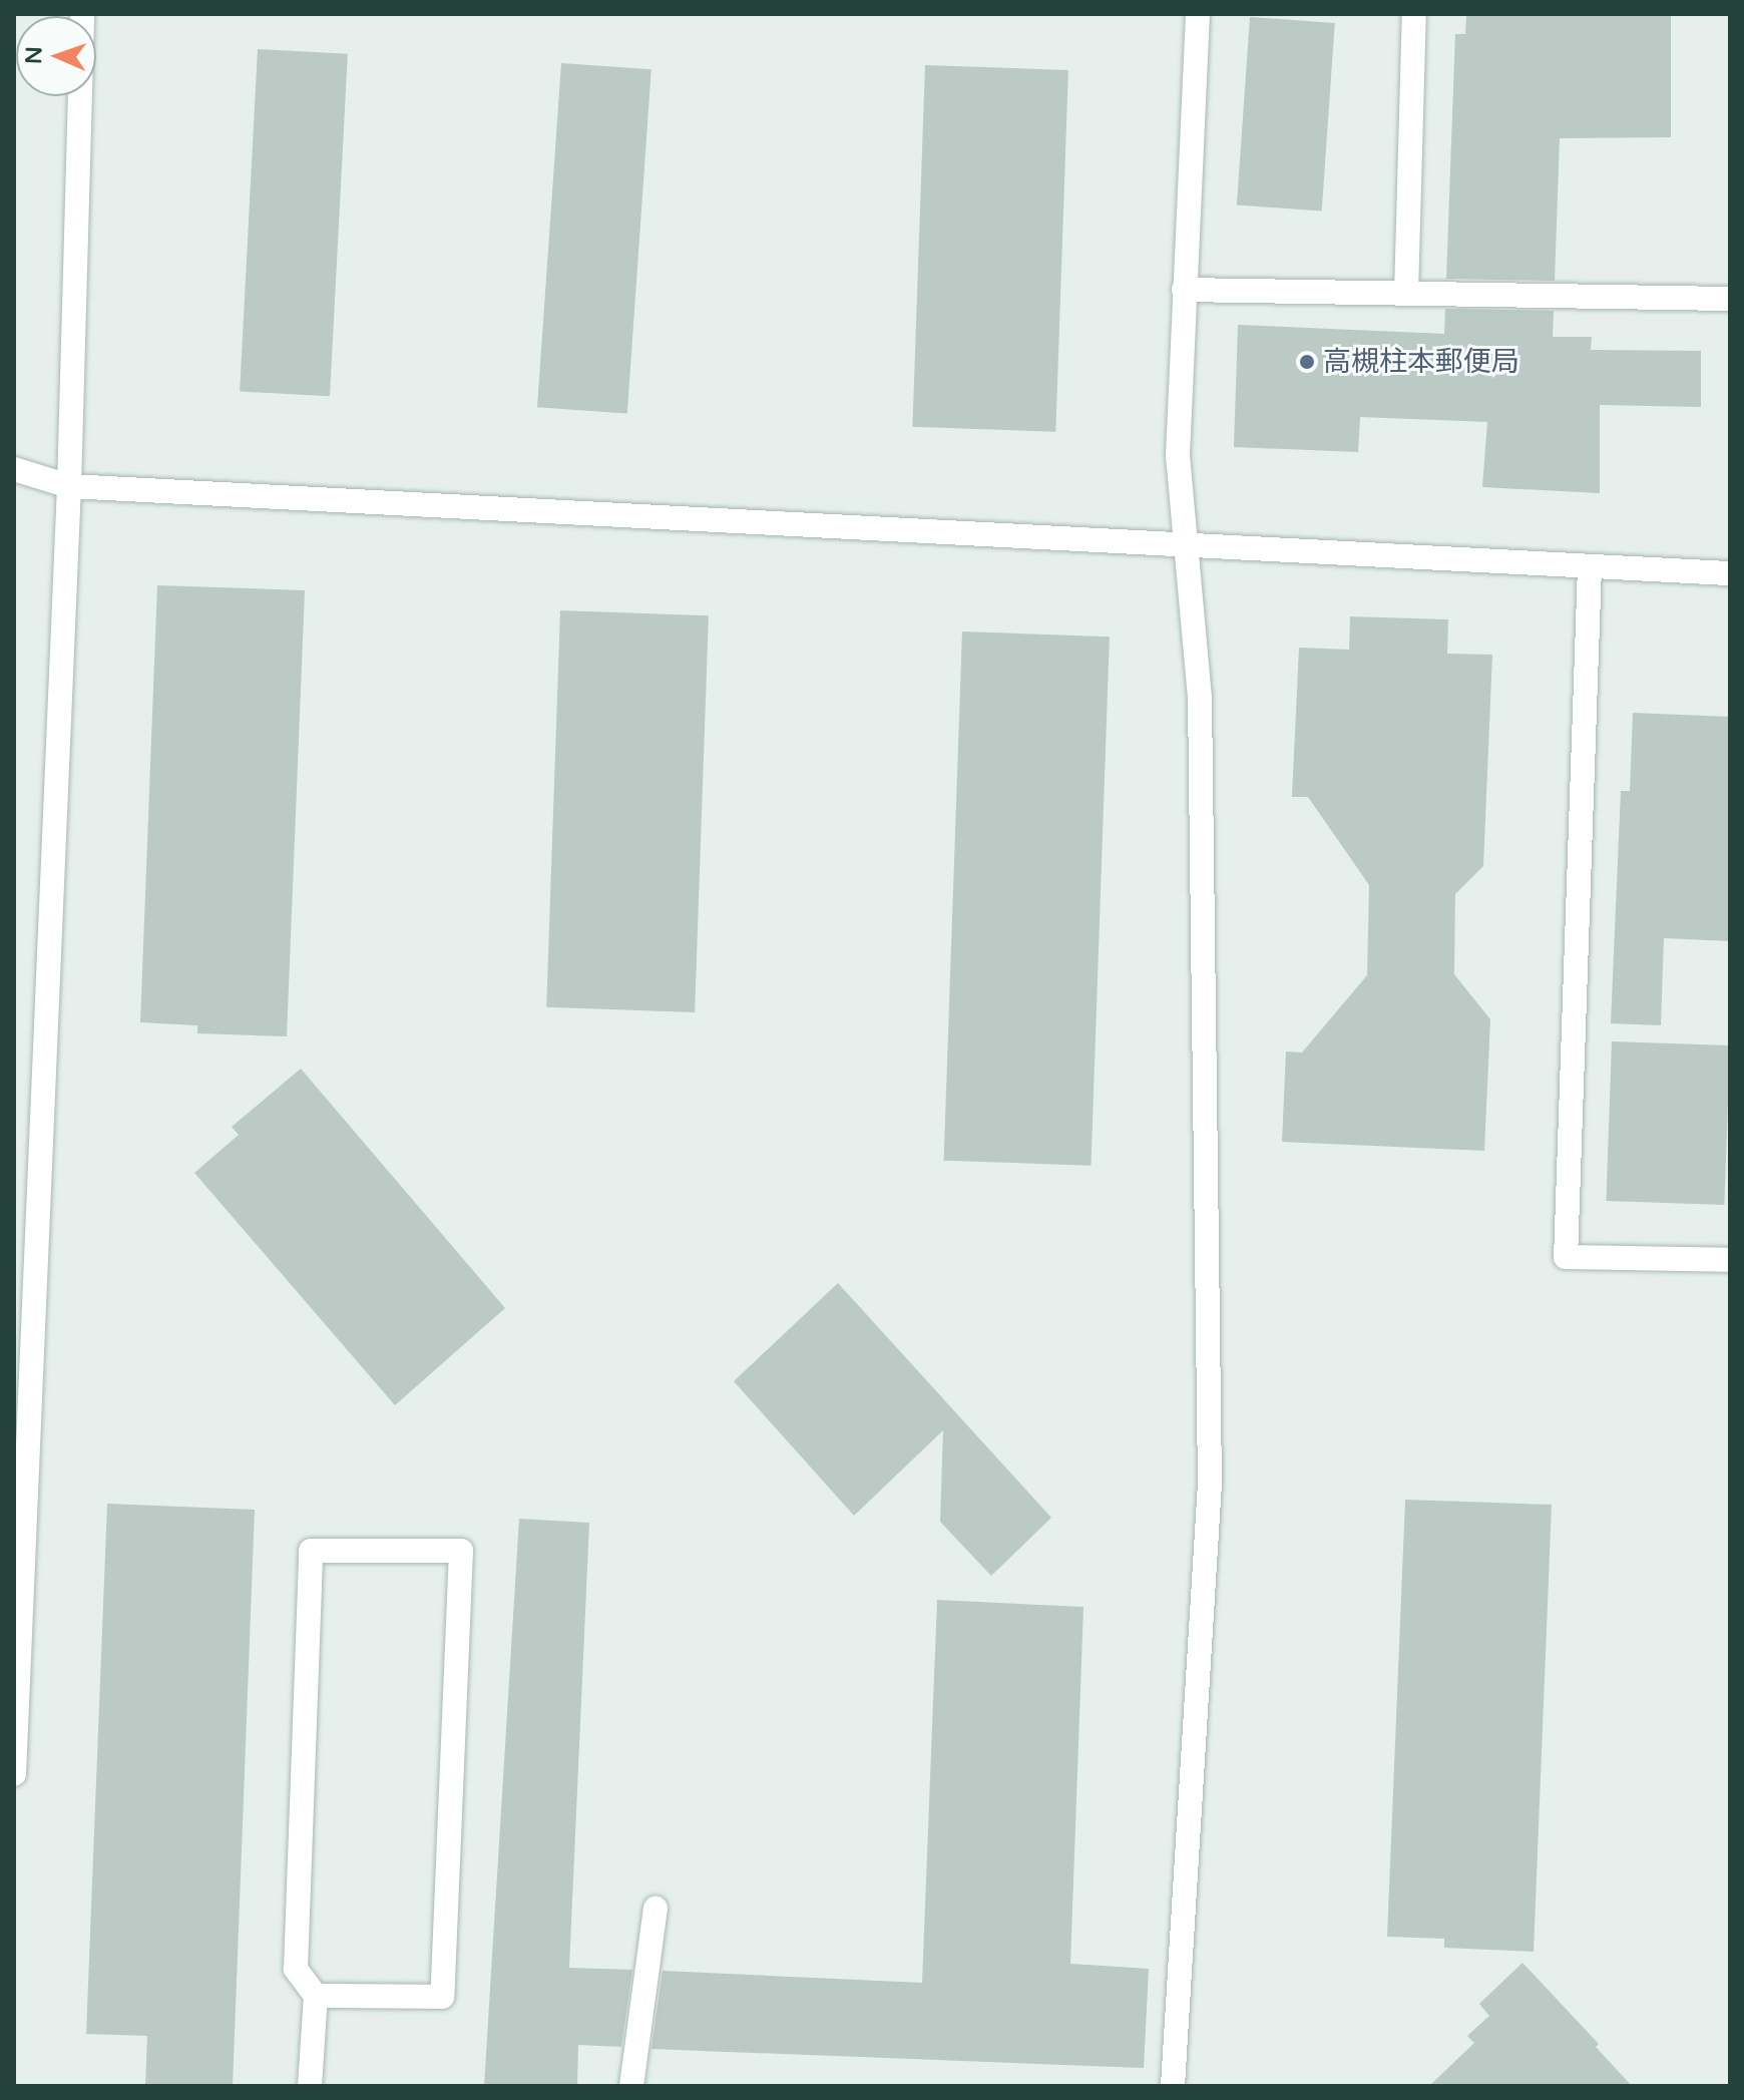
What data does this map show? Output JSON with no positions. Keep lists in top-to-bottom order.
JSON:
{
  "places": ["高槻柱本郵便局"],
  "north": "left"
}
